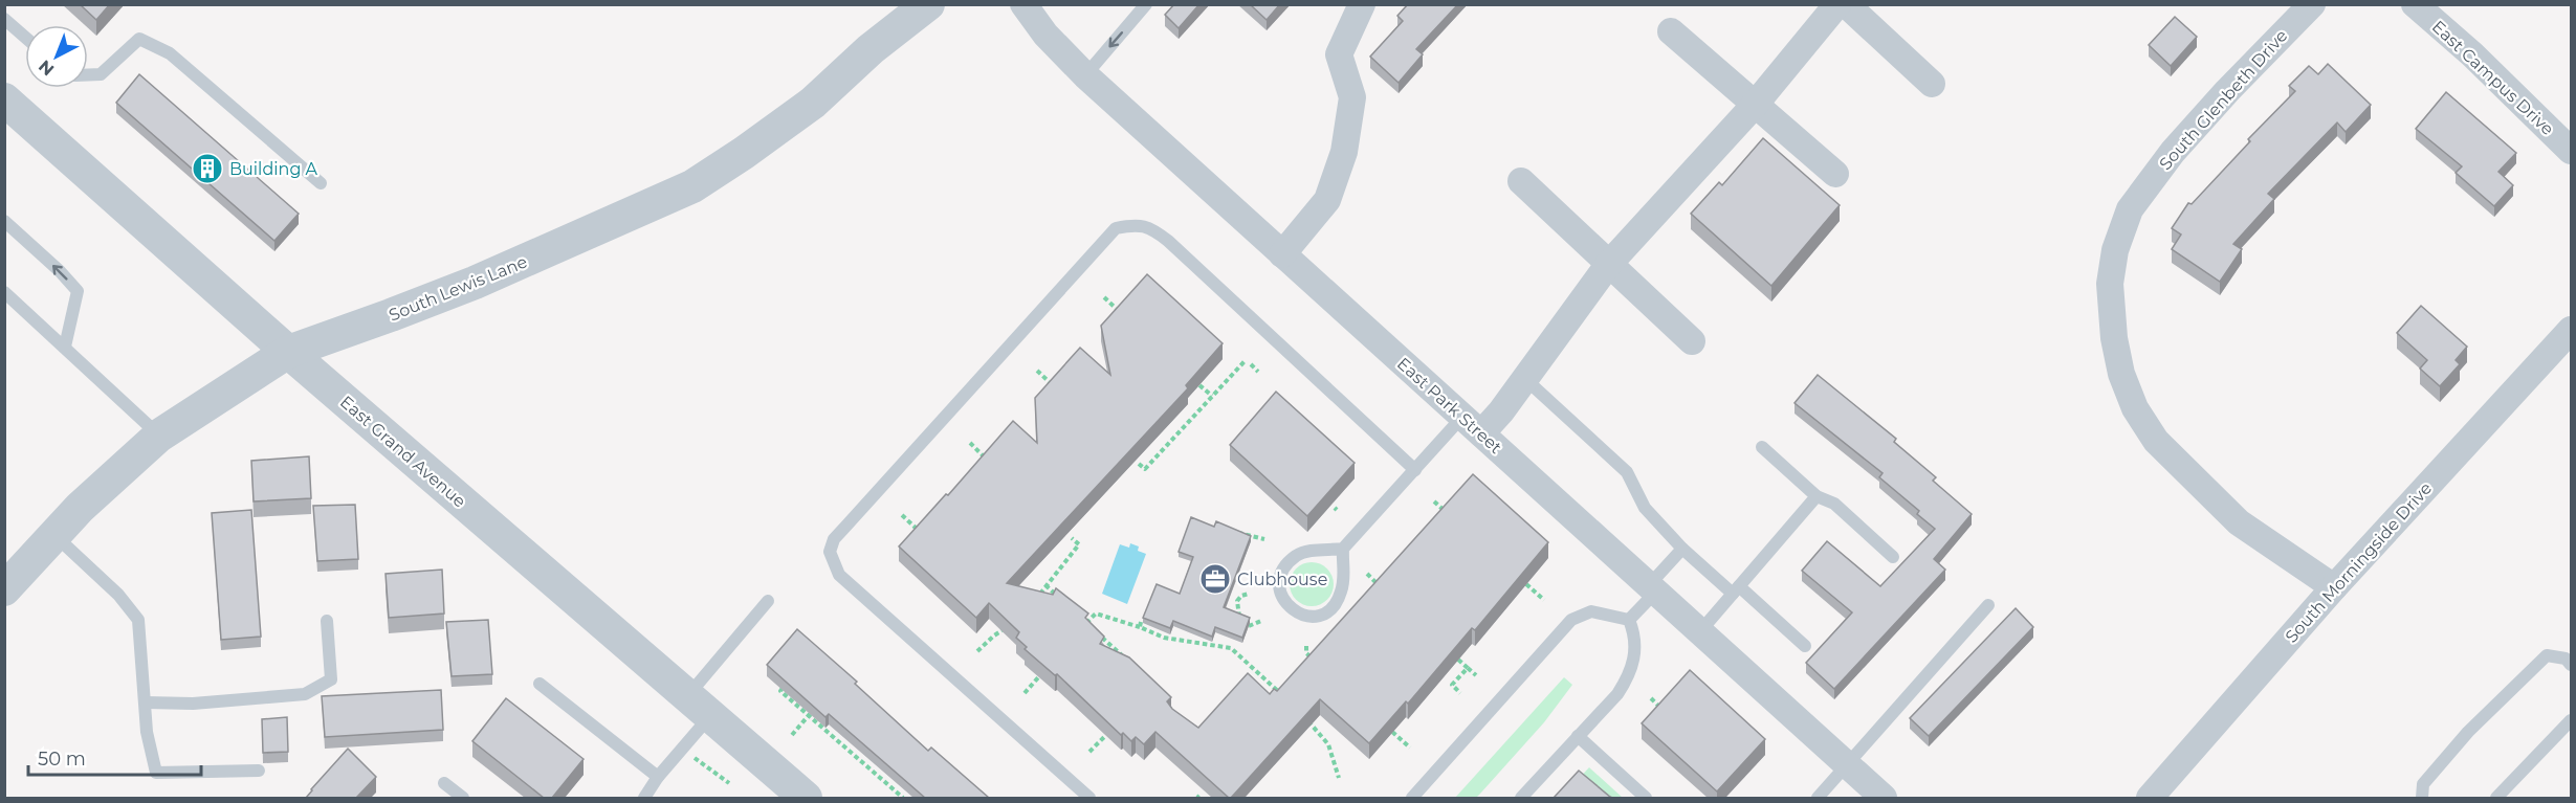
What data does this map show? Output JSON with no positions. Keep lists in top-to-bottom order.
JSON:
{
  "streets": {
    "street": [
      "East Campus Drive",
      "South Glenbeth Drive",
      "South Lewis Lane",
      "East Park Street",
      "East Grand Avenue",
      "South Morningside Drive"
    ]
  },
  "crossings": [
    ["South Glenbeth Drive", "South Morningside Drive"],
    ["South Lewis Lane", "East Grand Avenue"]
  ],
  "places": {
    "building": ["Building A"],
    "office": ["Clubhouse"]
  },
  "scale_bar": "50 m",
  "north": "bottom left"
}
